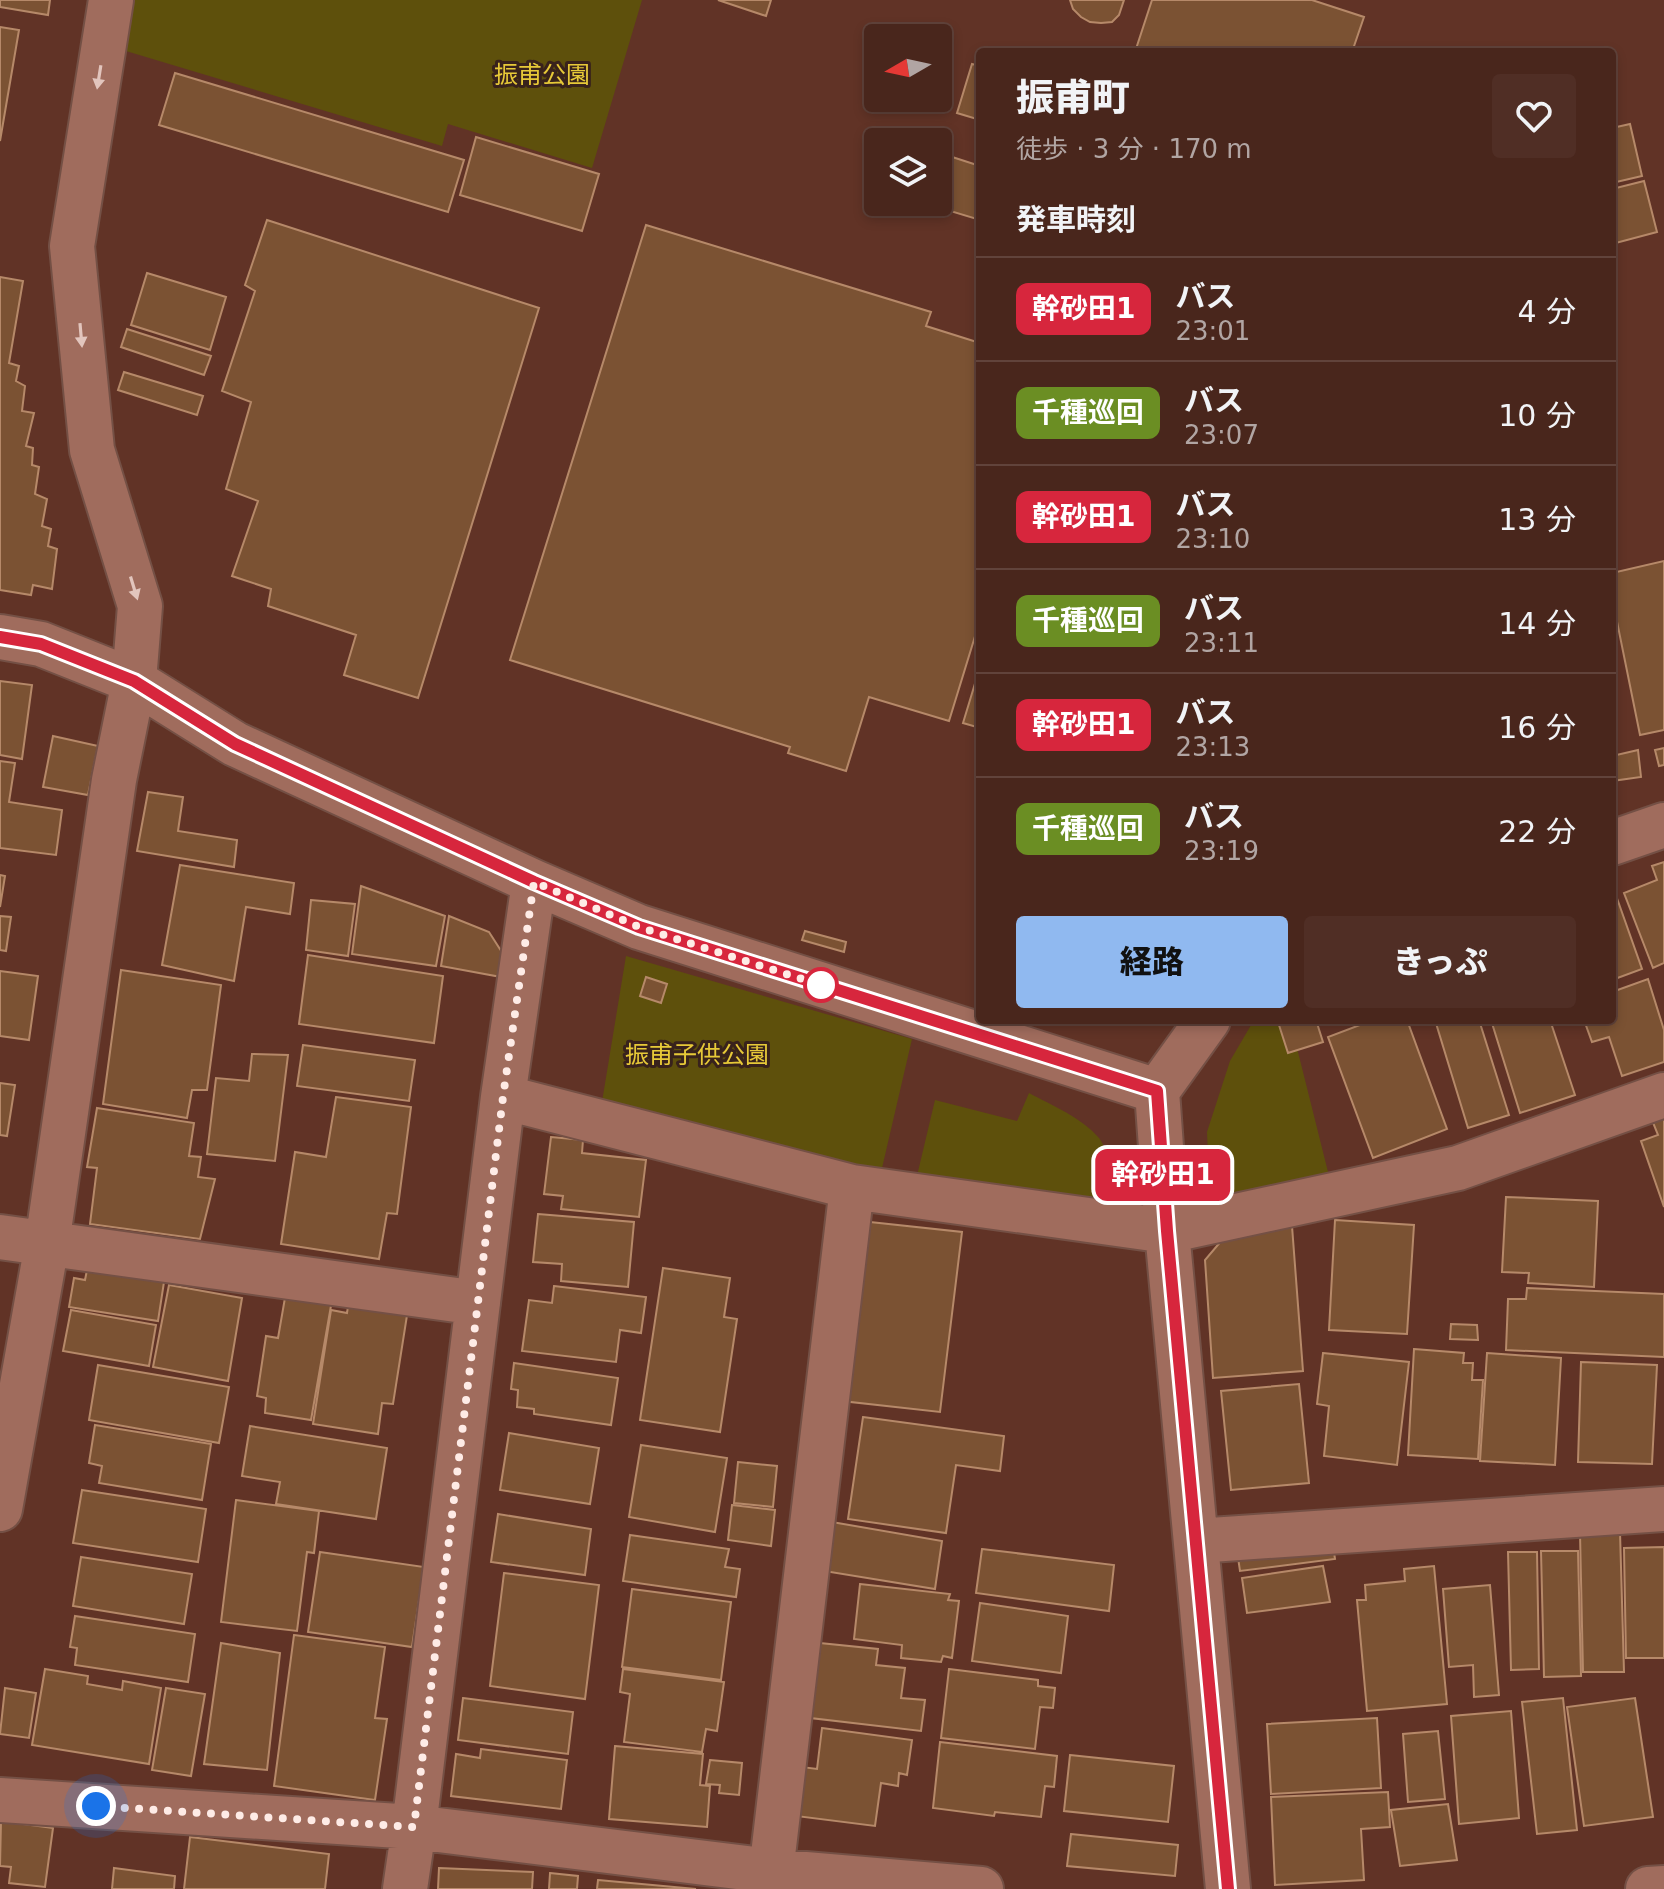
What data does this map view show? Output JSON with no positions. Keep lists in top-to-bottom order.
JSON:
{
  "parks": ["振甫公園", "振甫子供公園"],
  "lines": ["bus line 幹砂田1"],
  "north": "left",
  "page": {
    "on_map": "幹砂田1",
    "heading": [
      ["振甫町", "徒歩 · 3 分 · 170 m"],
      "発車時刻"
    ],
    "list": [
      {
        "mark": "幹砂田1",
        "name": "バス",
        "note": "23:01",
        "value": "4 分"
      },
      {
        "mark": "千種巡回",
        "name": "バス",
        "note": "23:07",
        "value": "10 分"
      },
      {
        "mark": "幹砂田1",
        "name": "バス",
        "note": "23:10",
        "value": "13 分"
      },
      {
        "mark": "千種巡回",
        "name": "バス",
        "note": "23:11",
        "value": "14 分"
      },
      {
        "mark": "幹砂田1",
        "name": "バス",
        "note": "23:13",
        "value": "16 分"
      },
      {
        "mark": "千種巡回",
        "name": "バス",
        "note": "23:19",
        "value": "22 分"
      }
    ],
    "buttons": ["経路", "きっぷ"]
  }
}
